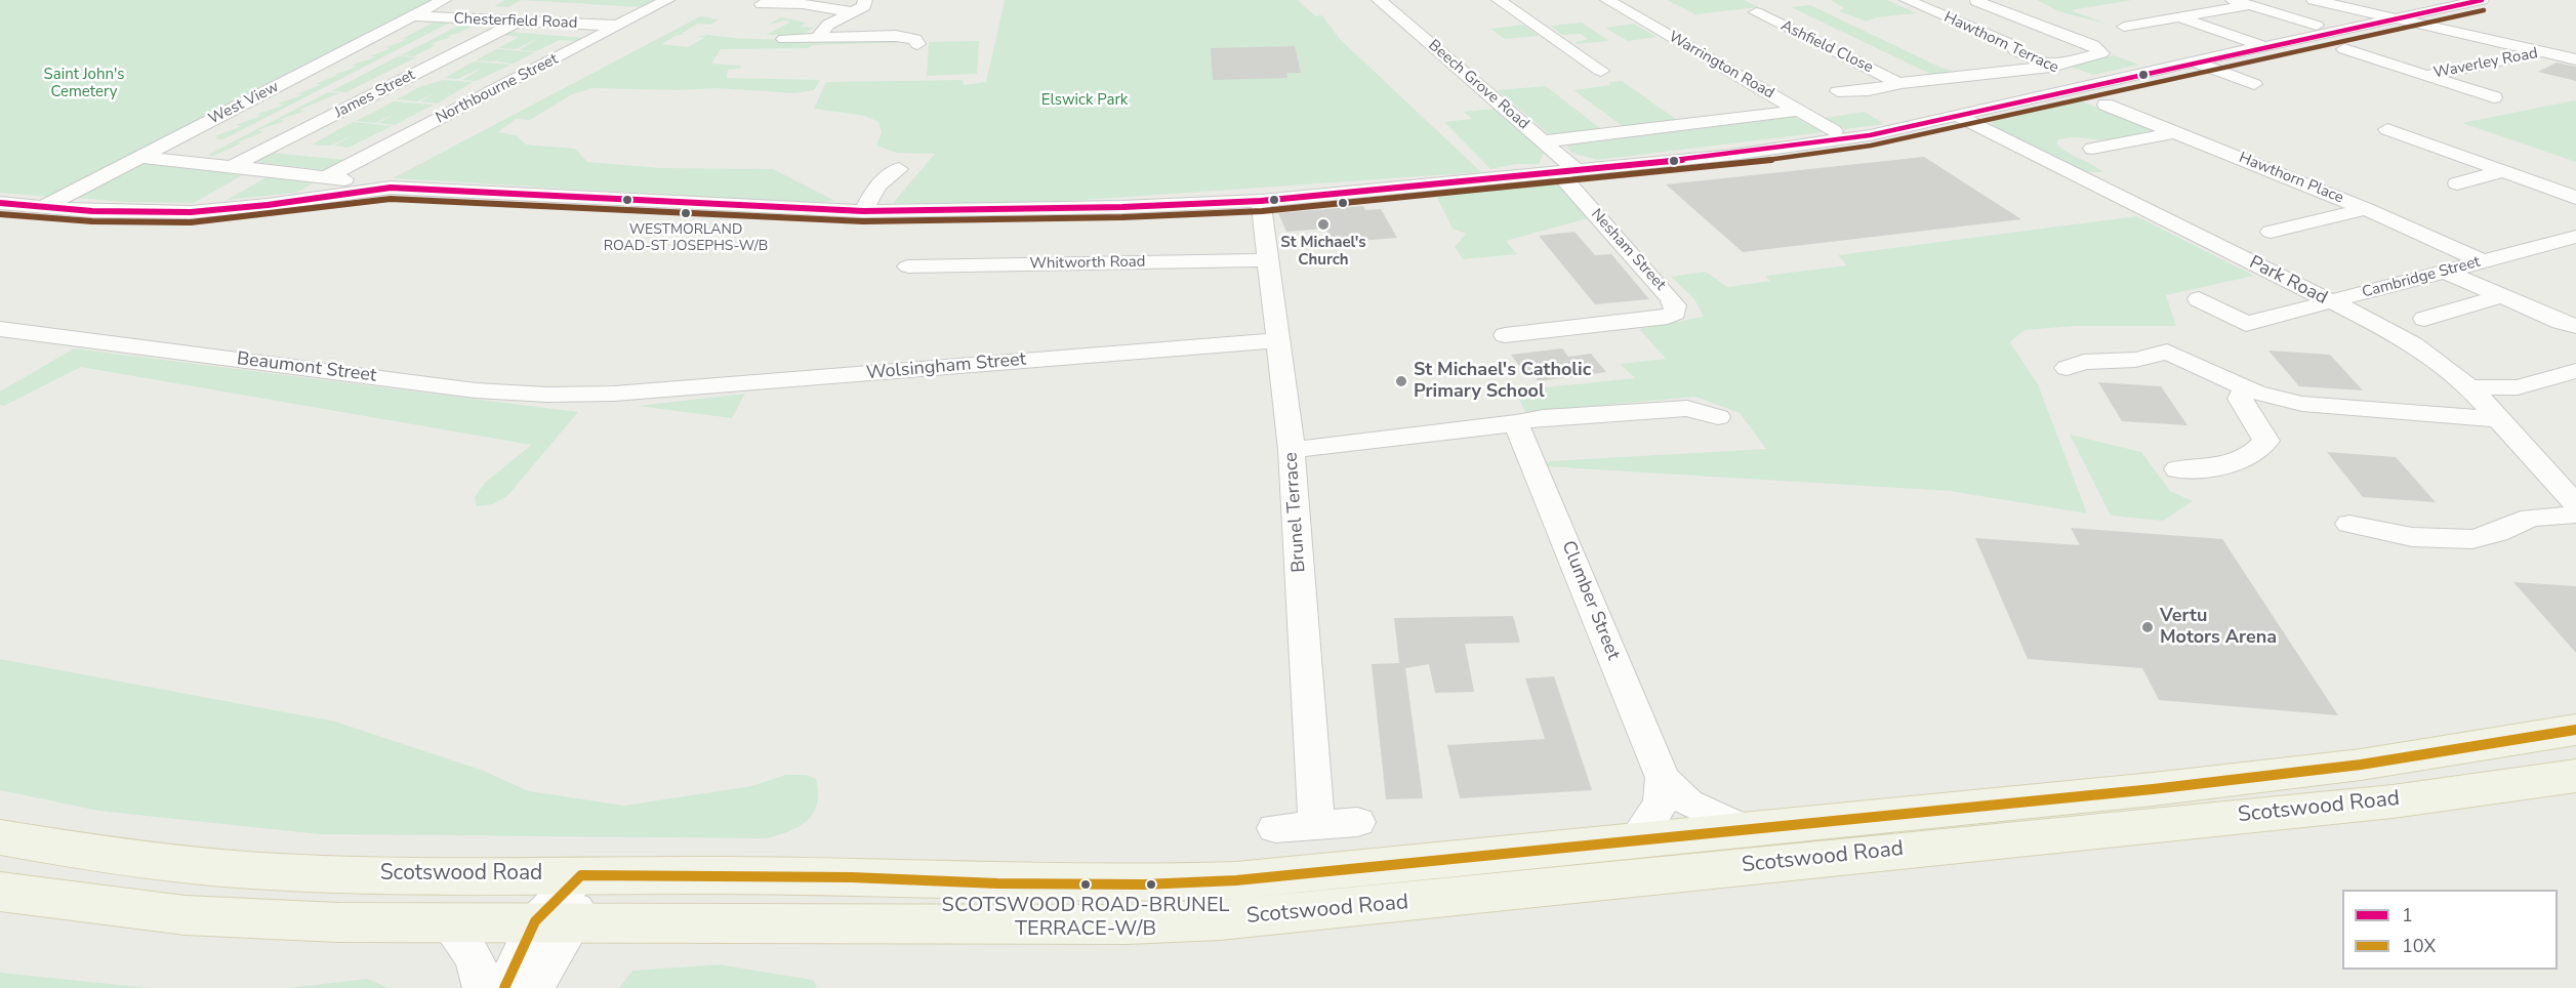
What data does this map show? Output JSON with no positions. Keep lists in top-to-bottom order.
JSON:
{
  "streets": {
    "main road": ["Scotswood Road"],
    "street": [
      "Chesterfield Road",
      "Hawthorn Terrace",
      "Ashfield Close",
      "Waverley Road",
      "Warrington Road",
      "Beech Grove Road",
      "Northbourne Street",
      "James Street",
      "West View",
      "Hawthorn Place",
      "Nesham Street",
      "Whitworth Road",
      "Cambridge Street",
      "Park Road",
      "Wolsingham Street",
      "Beaumont Street",
      "Brunel Terrace",
      "Clumber Street"
    ]
  },
  "crossings": [
    ["Chesterfield Road", "Northbourne Street"],
    ["Chesterfield Road", "James Street"],
    ["Chesterfield Road", "West View"],
    ["Beech Grove Road", "Nesham Street"],
    ["Hawthorn Place", "Cambridge Street"],
    ["Whitworth Road", "Brunel Terrace"],
    ["Cambridge Street", "Park Road"],
    ["Wolsingham Street", "Beaumont Street"],
    ["Wolsingham Street", "Brunel Terrace"],
    ["Clumber Street", "Scotswood Road"]
  ],
  "parks": ["Saint John's Cemetery", "Elswick Park"],
  "places": [
    "WESTMORLAND ROAD-ST JOSEPHS-W/B",
    "St Michael's Church",
    "St Michael's Catholic Primary School",
    "Vertu Motors Arena",
    "SCOTSWOOD ROAD-BRUNEL TERRACE-W/B"
  ],
  "lines": ["transit line 1", "transit line 10X"],
  "legend": ["1", "10X"]
}
